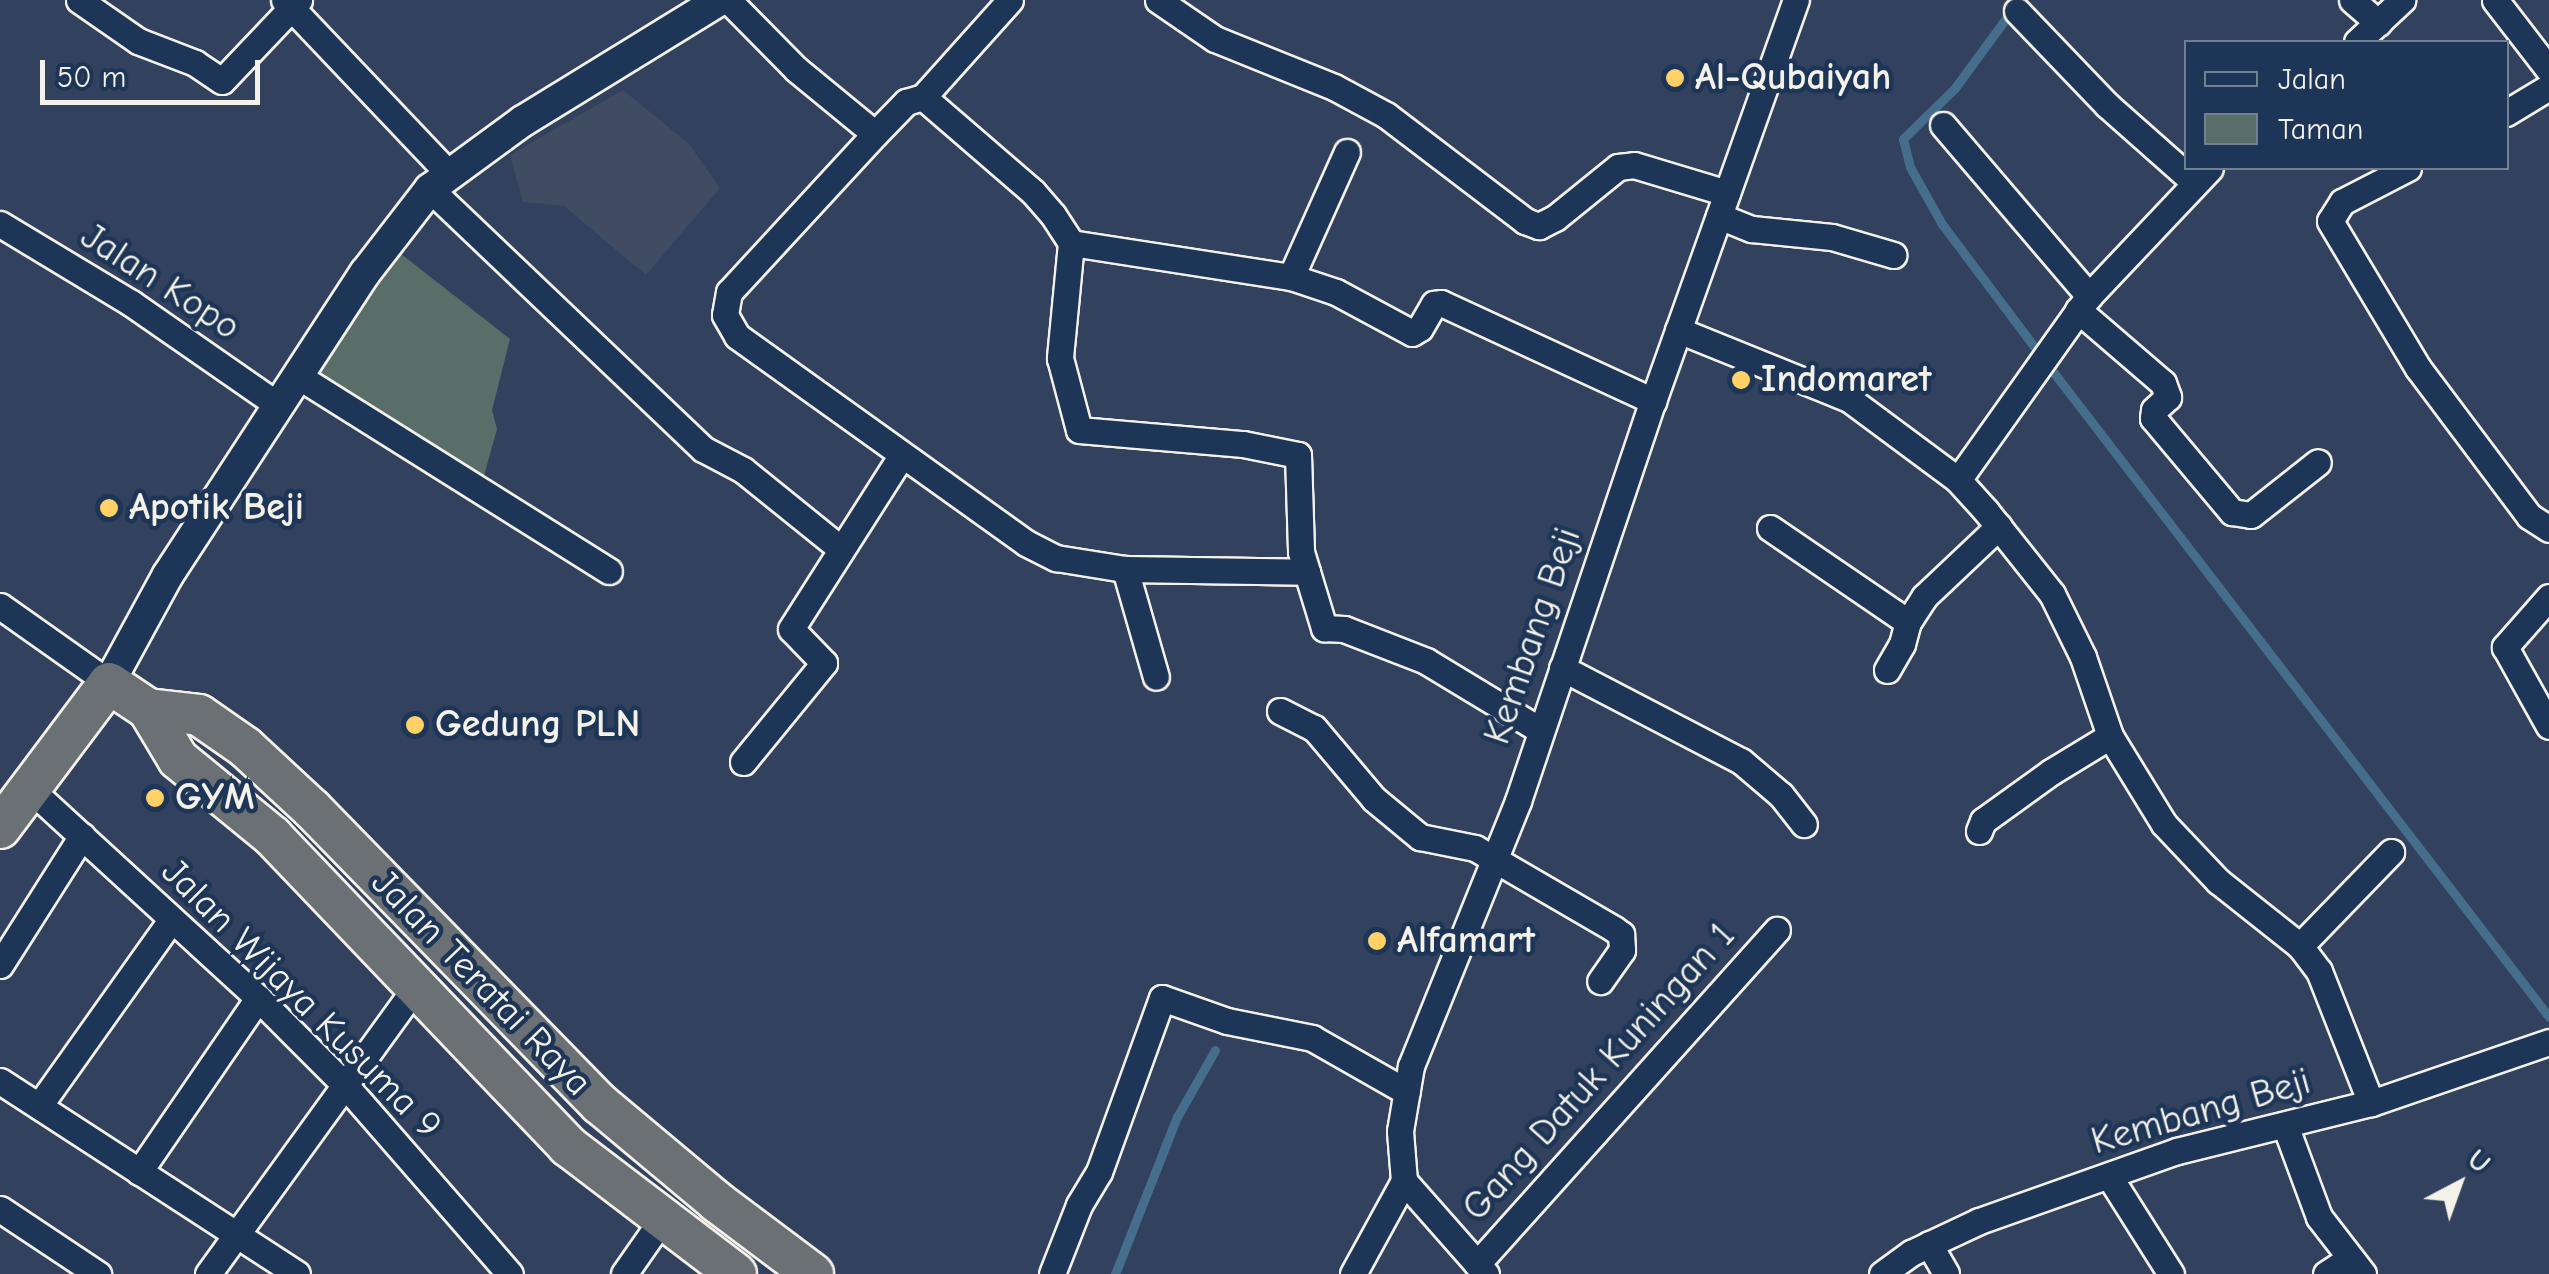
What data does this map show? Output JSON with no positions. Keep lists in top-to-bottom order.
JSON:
{
  "streets": {
    "highway": ["Jalan Teratai Raya"],
    "street": [
      "Jalan Kopo",
      "Kembang Beji",
      "Jalan Wijaya Kusuma 9",
      "Gang Datuk Kuningan 1"
    ]
  },
  "places": [
    "Al-Qubaiyah",
    "Indomaret",
    "Apotik Beji",
    "Gedung PLN",
    "GYM",
    "Alfamart"
  ],
  "legend": ["Jalan", "Taman"],
  "scale_bar": "50 m",
  "north": "top right"
}
